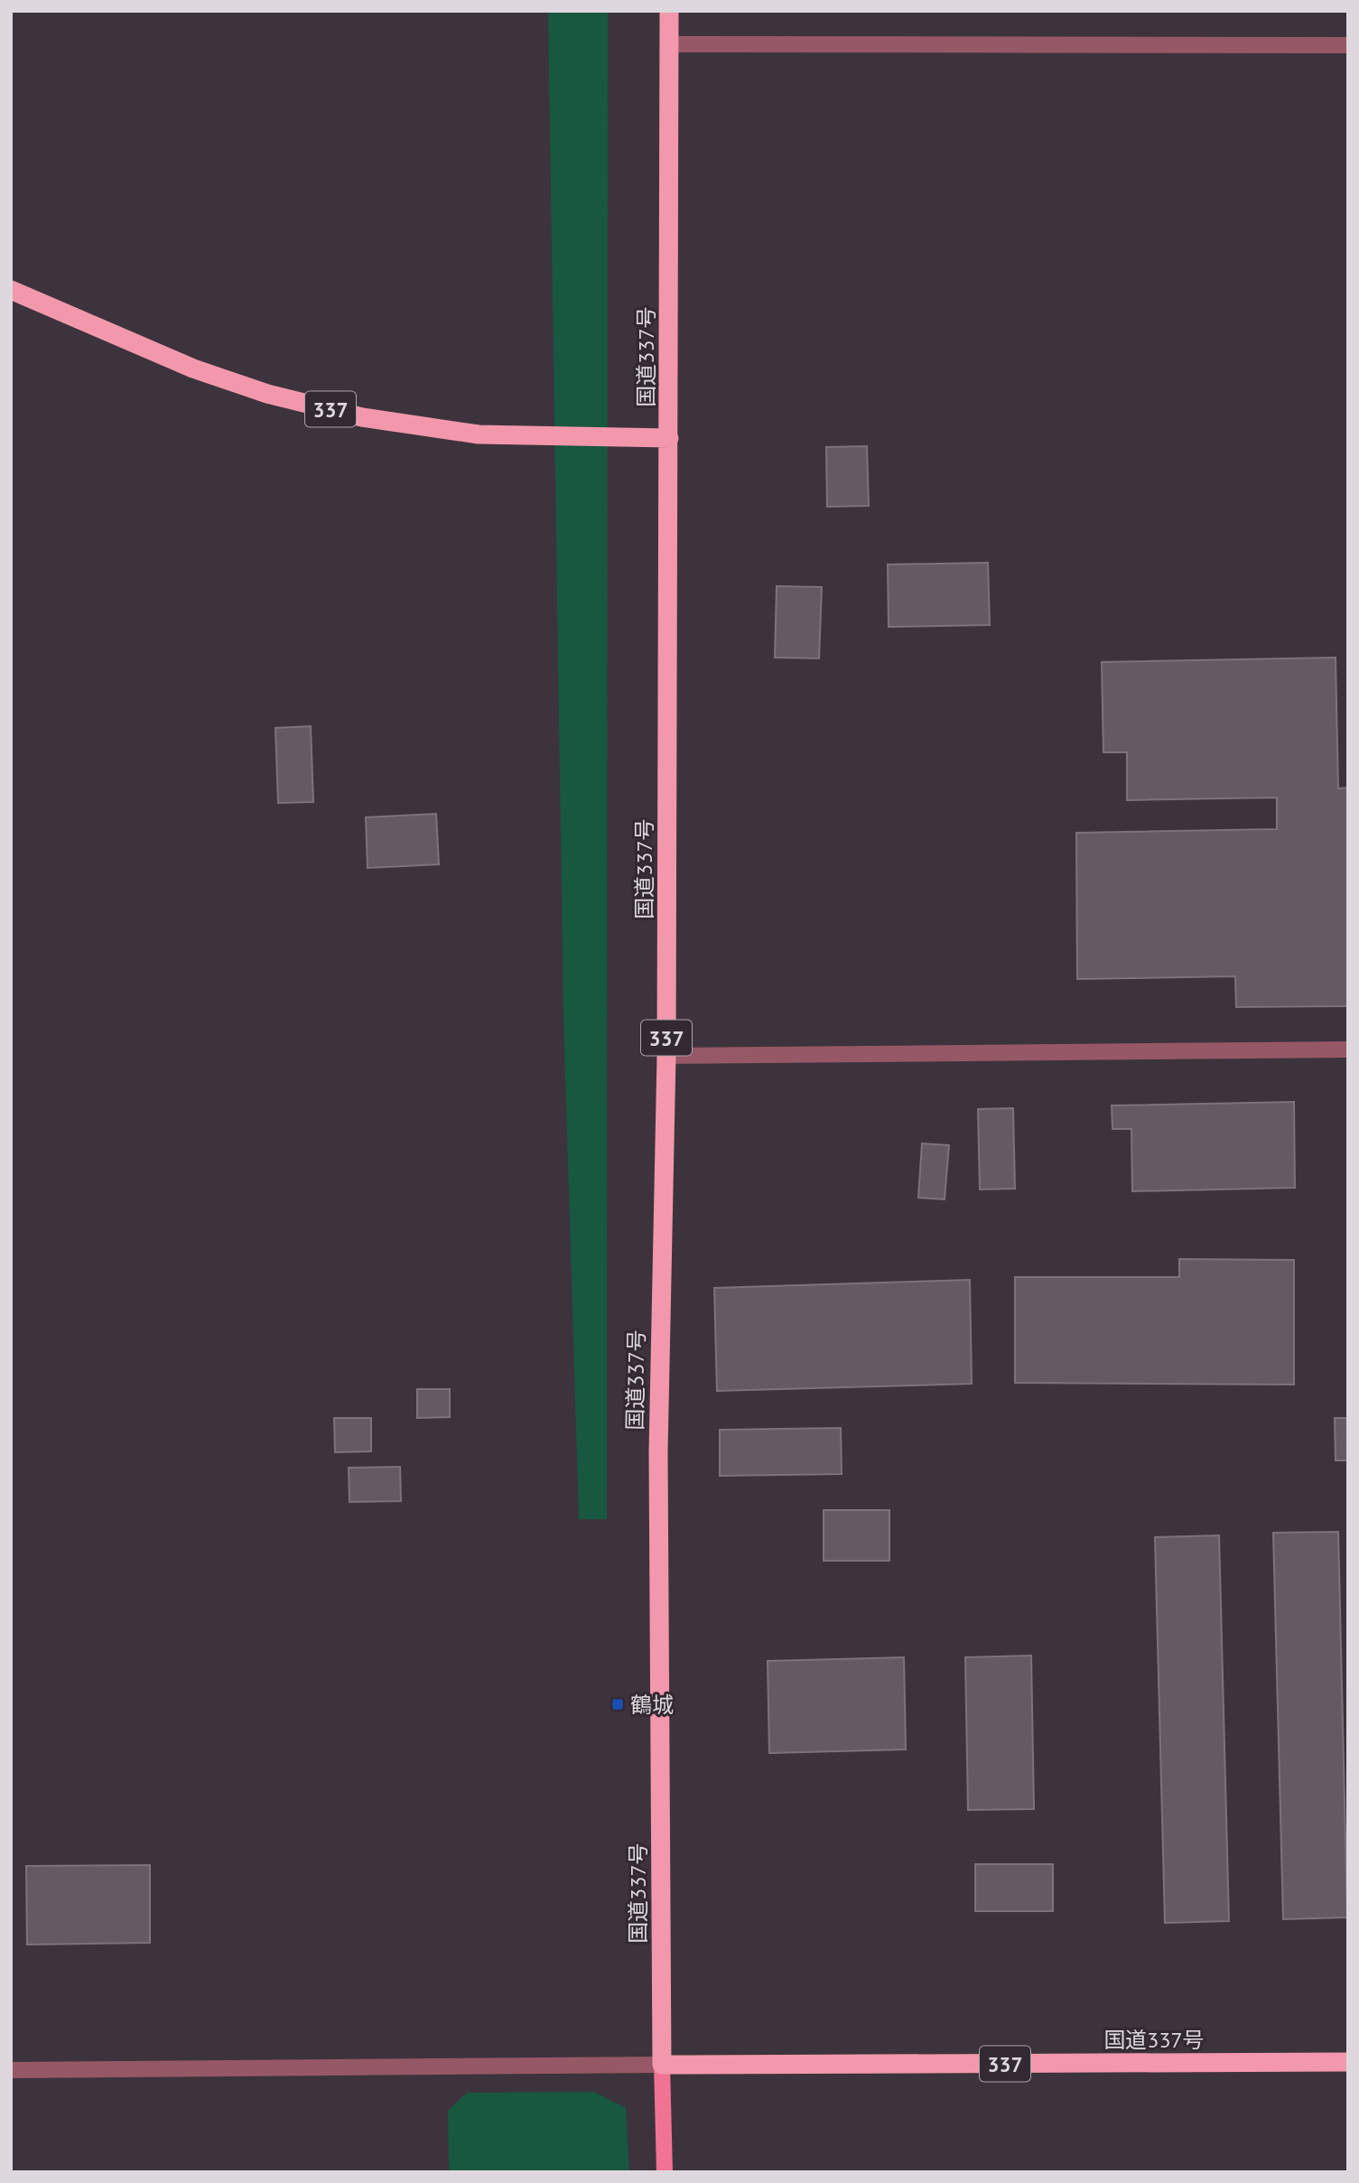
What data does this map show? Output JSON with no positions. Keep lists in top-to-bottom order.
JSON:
{
  "streets": {
    "highway": ["国道337号", "337"]
  },
  "crossings": [
    ["国道337号", "337"]
  ],
  "places": {
    "transit": ["鶴城"]
  }
}
